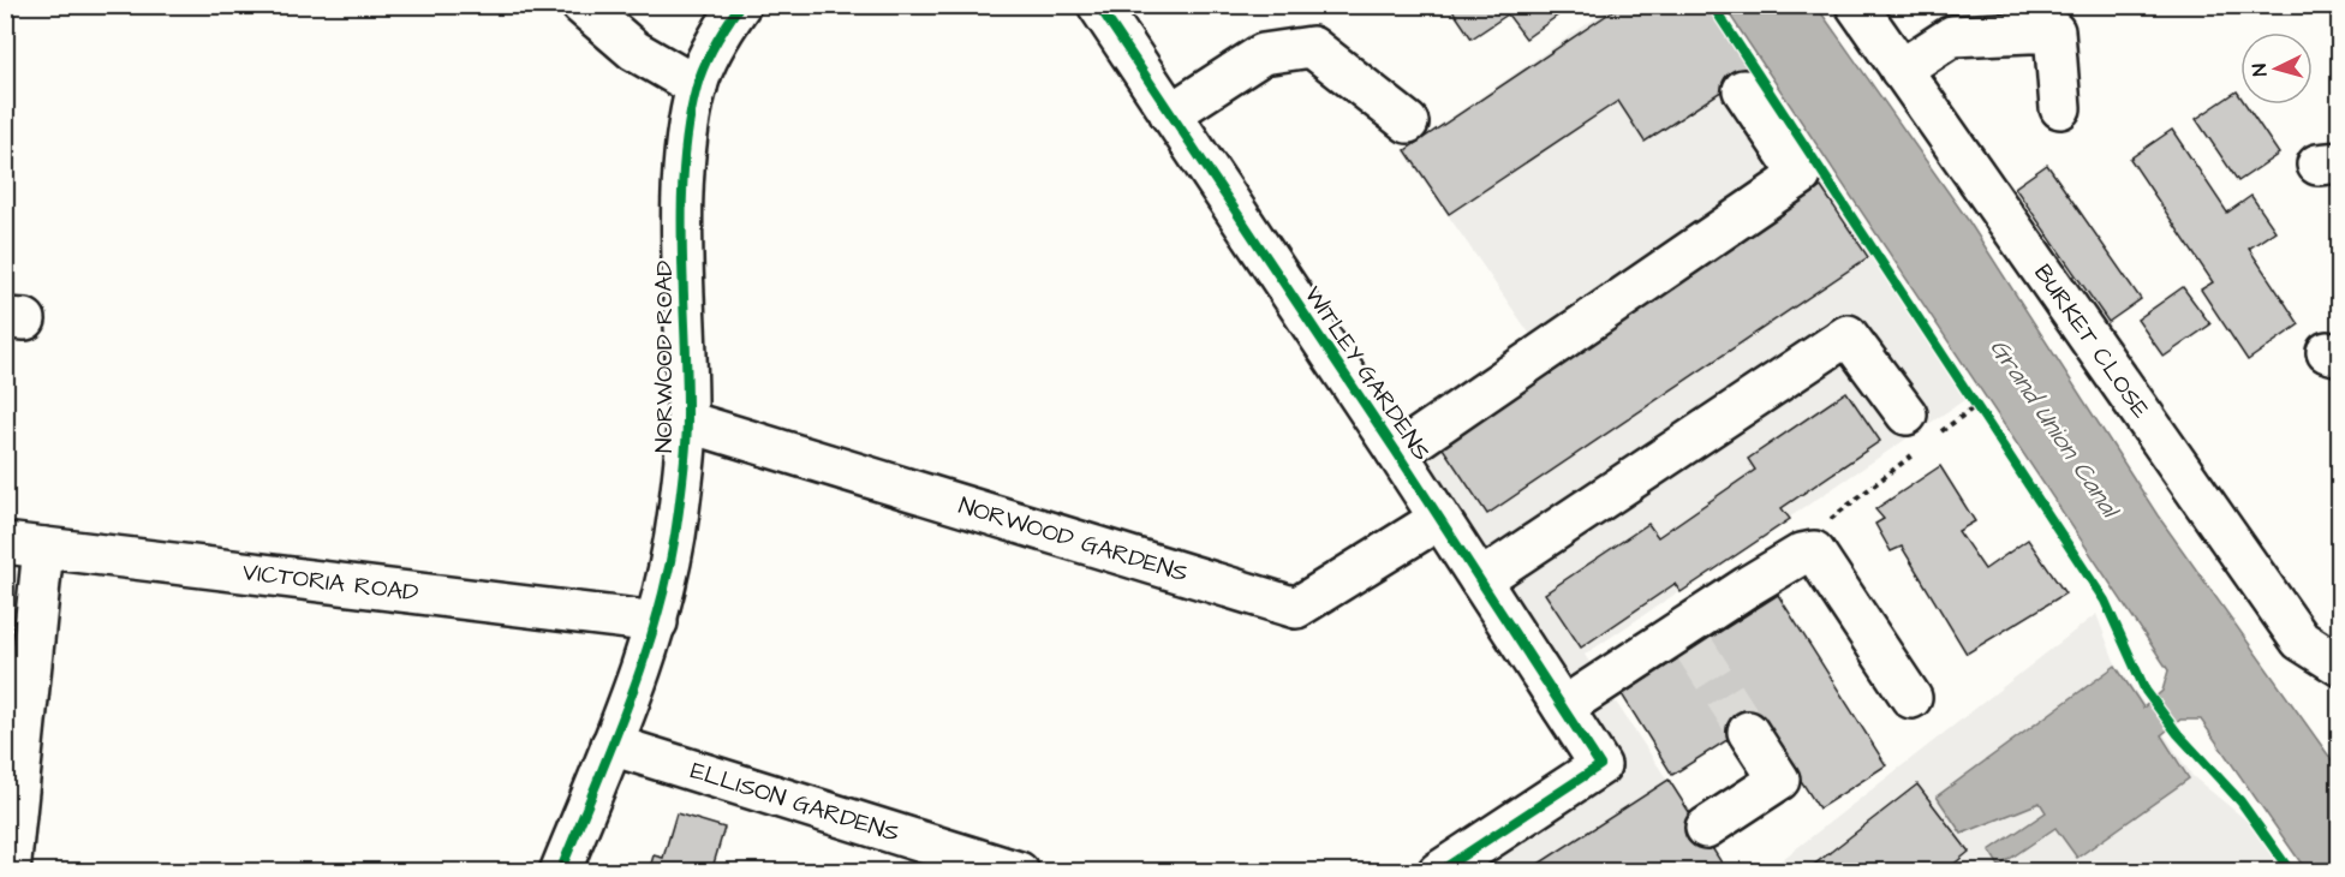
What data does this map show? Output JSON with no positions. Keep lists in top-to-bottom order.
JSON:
{
  "streets": {
    "street": [
      "BURKET CLOSE",
      "NORWOOD ROAD",
      "WITLEY GARDENS",
      "NORWOOD GARDENS",
      "VICTORIA ROAD",
      "ELLISON GARDENS"
    ]
  },
  "crossings": [
    ["NORWOOD ROAD", "NORWOOD GARDENS"],
    ["NORWOOD ROAD", "VICTORIA ROAD"],
    ["NORWOOD ROAD", "ELLISON GARDENS"],
    ["WITLEY GARDENS", "NORWOOD GARDENS"]
  ],
  "water": ["Grand Union Canal"],
  "north": "left"
}
